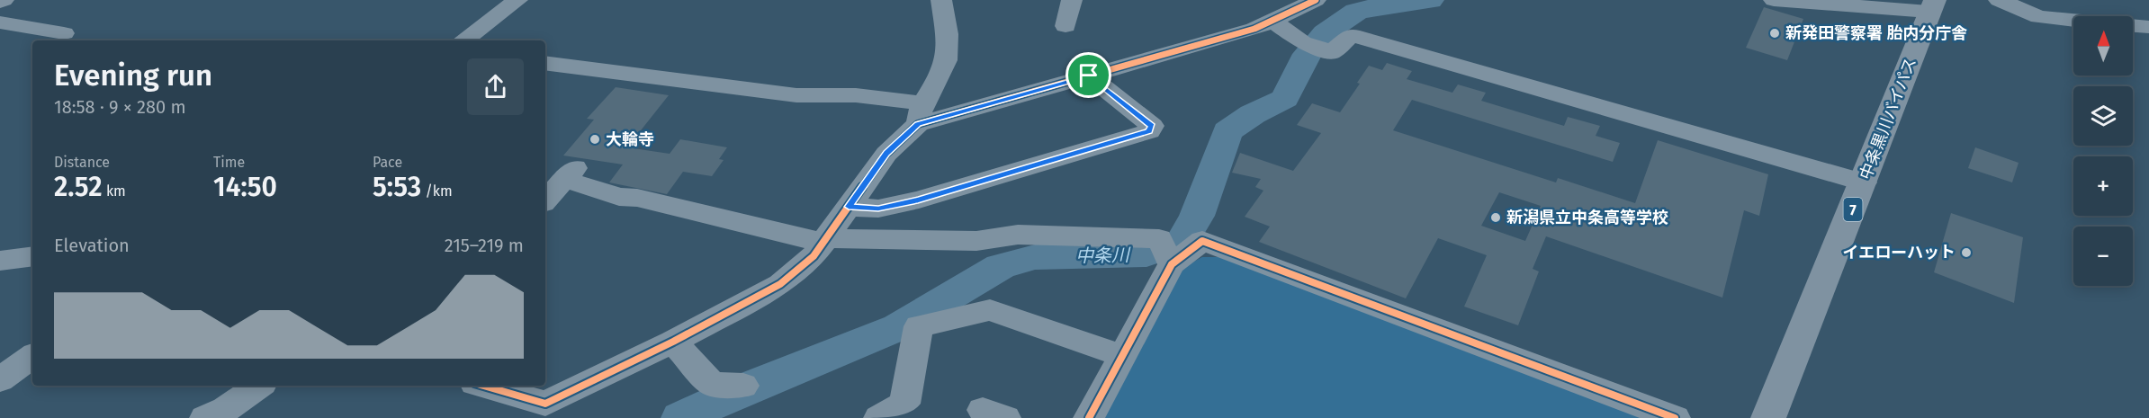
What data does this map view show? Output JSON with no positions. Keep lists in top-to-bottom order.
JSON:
{
  "streets": {
    "highway": ["中条黒川バイパス", "7"]
  },
  "water": ["中条川"],
  "places": [
    "新発田警察署 胎内分庁舎",
    "大輪寺",
    "新潟県立中条高等学校",
    "イエローハット"
  ],
  "north": "top",
  "page": {
    "map_buttons": ["+", "−"],
    "heading": ["Evening run", "18:58 · 9 × 280 m"],
    "stats": [
      ["Distance", "2.52 km"],
      ["Time", "14:50"],
      ["Pace", "5:53 /km"]
    ],
    "chart": ["Elevation", "215–219 m"]
  }
}
